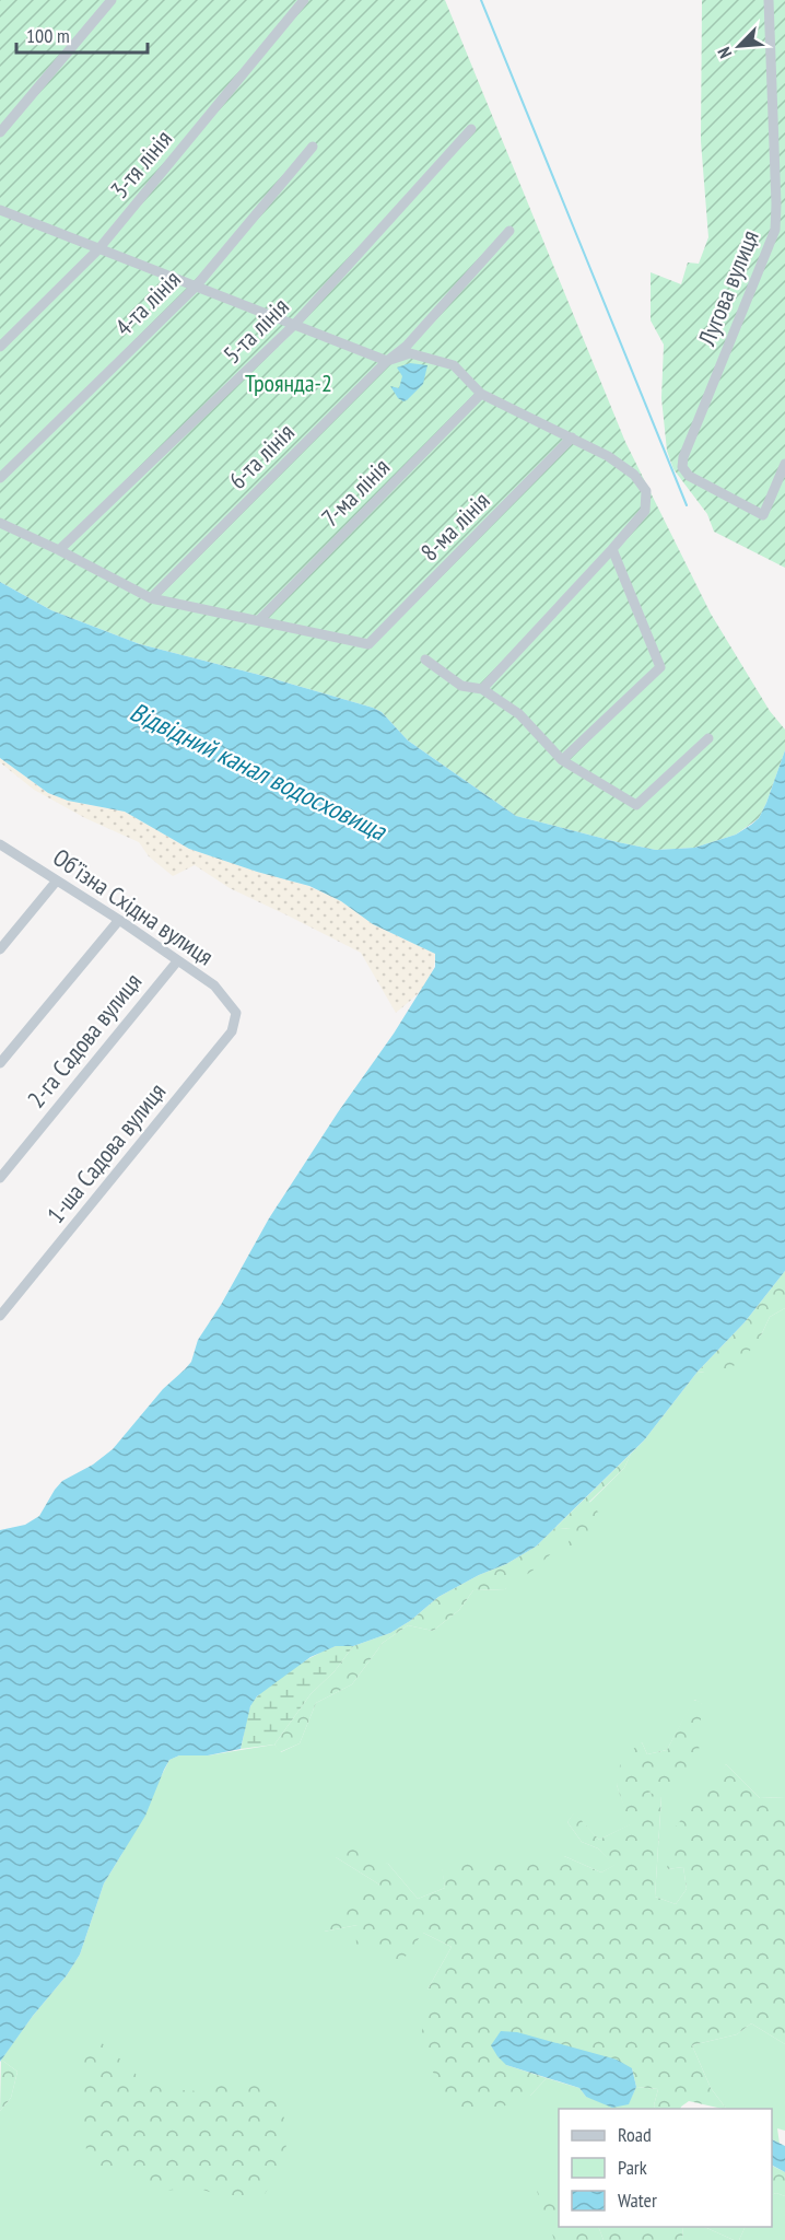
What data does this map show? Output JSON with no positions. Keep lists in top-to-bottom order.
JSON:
{
  "streets": {
    "street": [
      "3-тя лінія",
      "Лугова вулиця",
      "4-та лінія",
      "5-та лінія",
      "6-та лінія",
      "7-ма лінія",
      "8-ма лінія",
      "Обʼїзна Східна вулиця",
      "2-га Садова вулиця",
      "1-ша Садова вулиця"
    ]
  },
  "crossings": [
    ["7-ма лінія", "8-ма лінія"],
    ["Обʼїзна Східна вулиця", "2-га Садова вулиця"],
    ["Обʼїзна Східна вулиця", "1-ша Садова вулиця"]
  ],
  "water": ["Відвідний канал водосховища"],
  "parks": ["Троянда-2"],
  "legend": ["Road", "Park", "Water"],
  "scale_bar": "100 m",
  "north": "bottom left"
}
